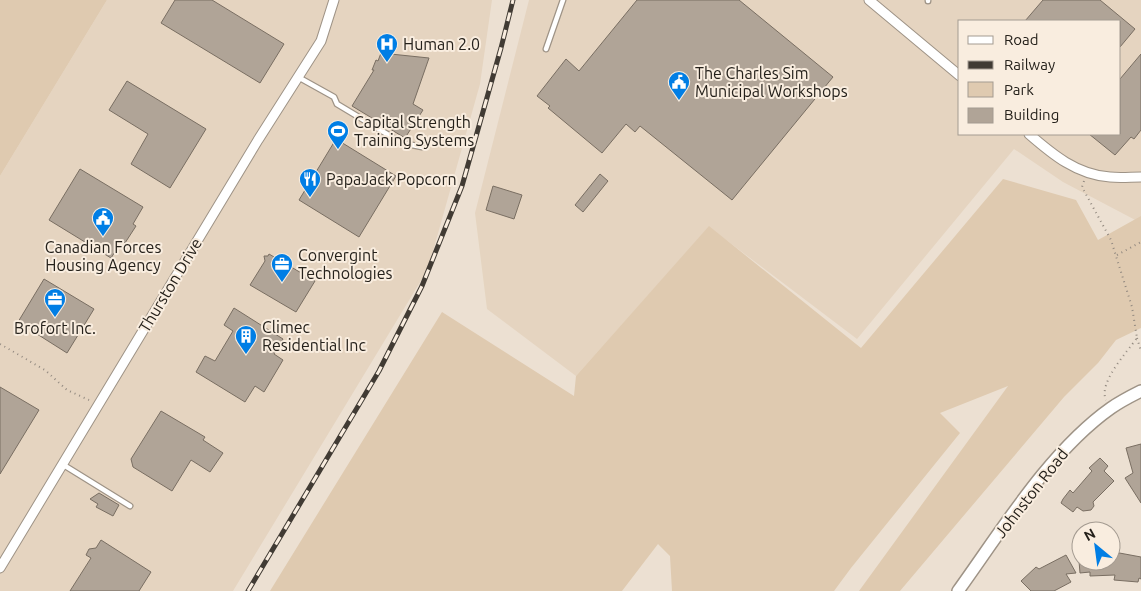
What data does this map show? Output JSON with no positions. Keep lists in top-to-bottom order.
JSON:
{
  "streets": {
    "street": ["Thurston Drive", "Johnston Road"]
  },
  "places": {
    "hospital": ["Human 2.0"],
    "public building": ["The Charles Sim Municipal Workshops", "Canadian Forces Housing Agency"],
    "sports": ["Capital Strength Training Systems"],
    "restaurant": ["PapaJack Popcorn"],
    "office": ["Convergint Technologies", "Brofort Inc."],
    "building": ["Climec Residential Inc"]
  },
  "legend": [
    "Road",
    "Railway",
    "Park",
    "Building"
  ],
  "north": "top left"
}
